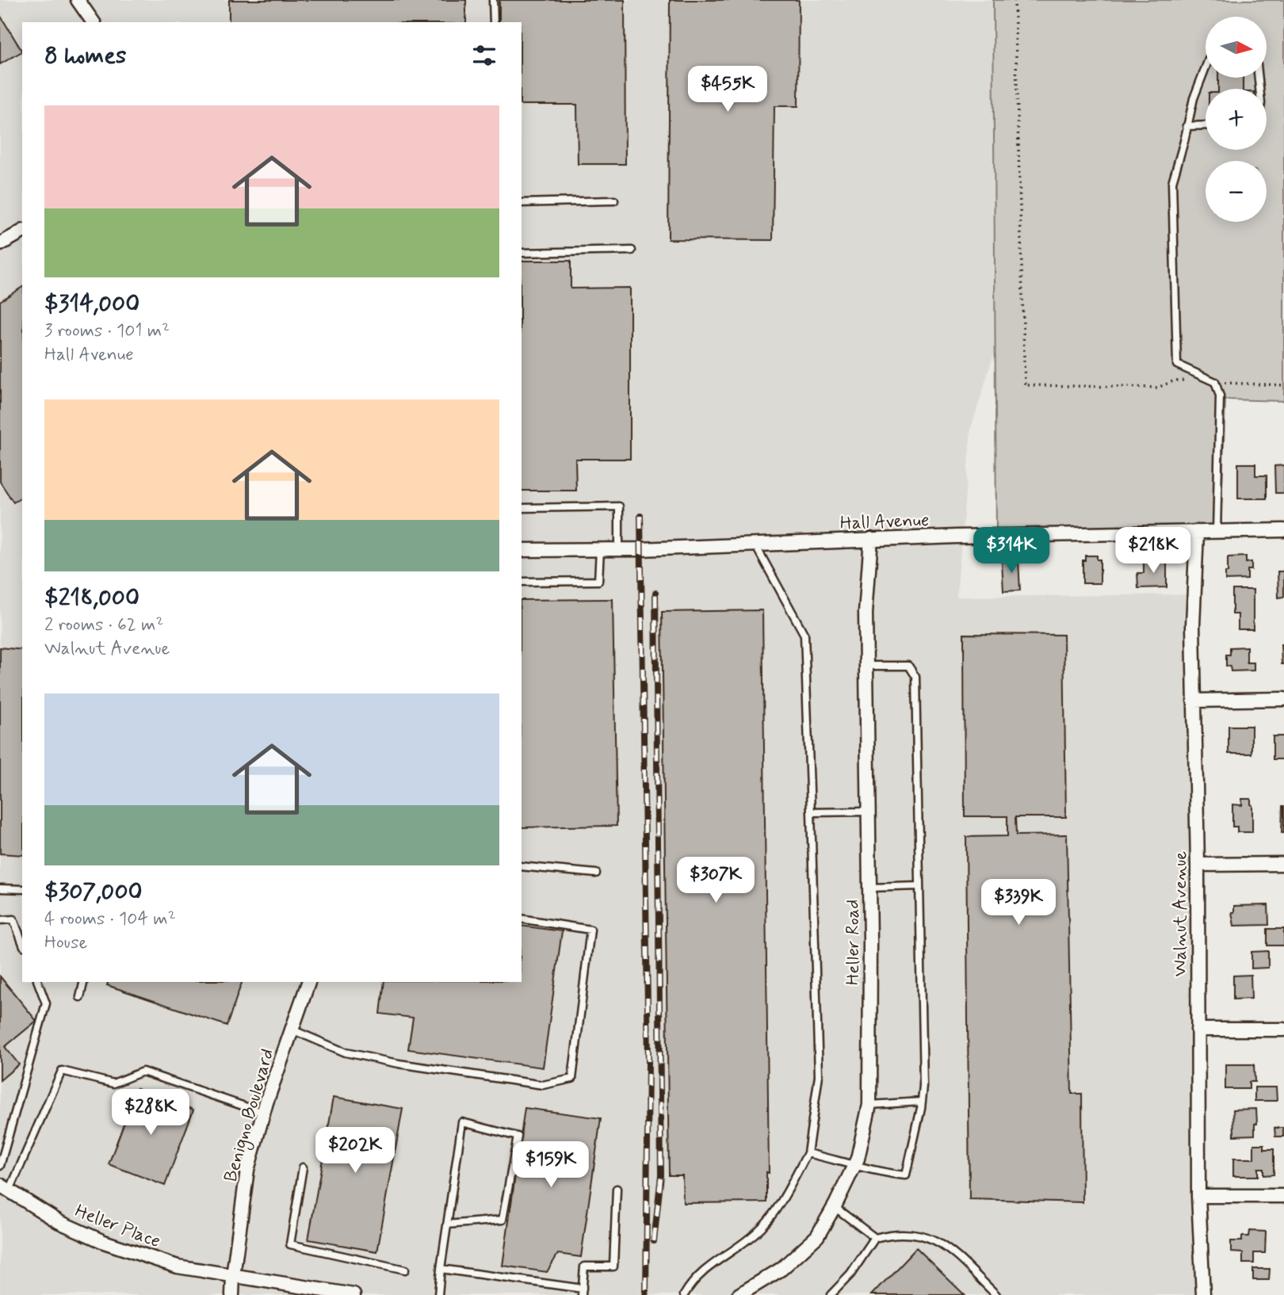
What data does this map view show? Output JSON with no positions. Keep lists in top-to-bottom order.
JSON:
{
  "streets": {
    "street": [
      "Hall Avenue",
      "Walnut Avenue",
      "Heller Road",
      "Benigno Boulevard",
      "Heller Place"
    ]
  },
  "crossings": [
    ["Hall Avenue", "Walnut Avenue"],
    ["Hall Avenue", "Heller Road"],
    ["Benigno Boulevard", "Heller Place"]
  ],
  "north": "right",
  "page": {
    "map_buttons": ["+", "−"],
    "heading": "8 homes",
    "price": [
      "$455K",
      "$314K",
      "$218K",
      "$307K",
      "$339K",
      "$288K",
      "$202K",
      "$159K"
    ],
    "list": [
      {
        "name": "$314,000",
        "note": "3 rooms · 101 m² · Hall Avenue"
      },
      {
        "name": "$218,000",
        "note": "2 rooms · 62 m² · Walnut Avenue"
      },
      {
        "name": "$307,000",
        "note": "4 rooms · 104 m² · House"
      }
    ]
  }
}
